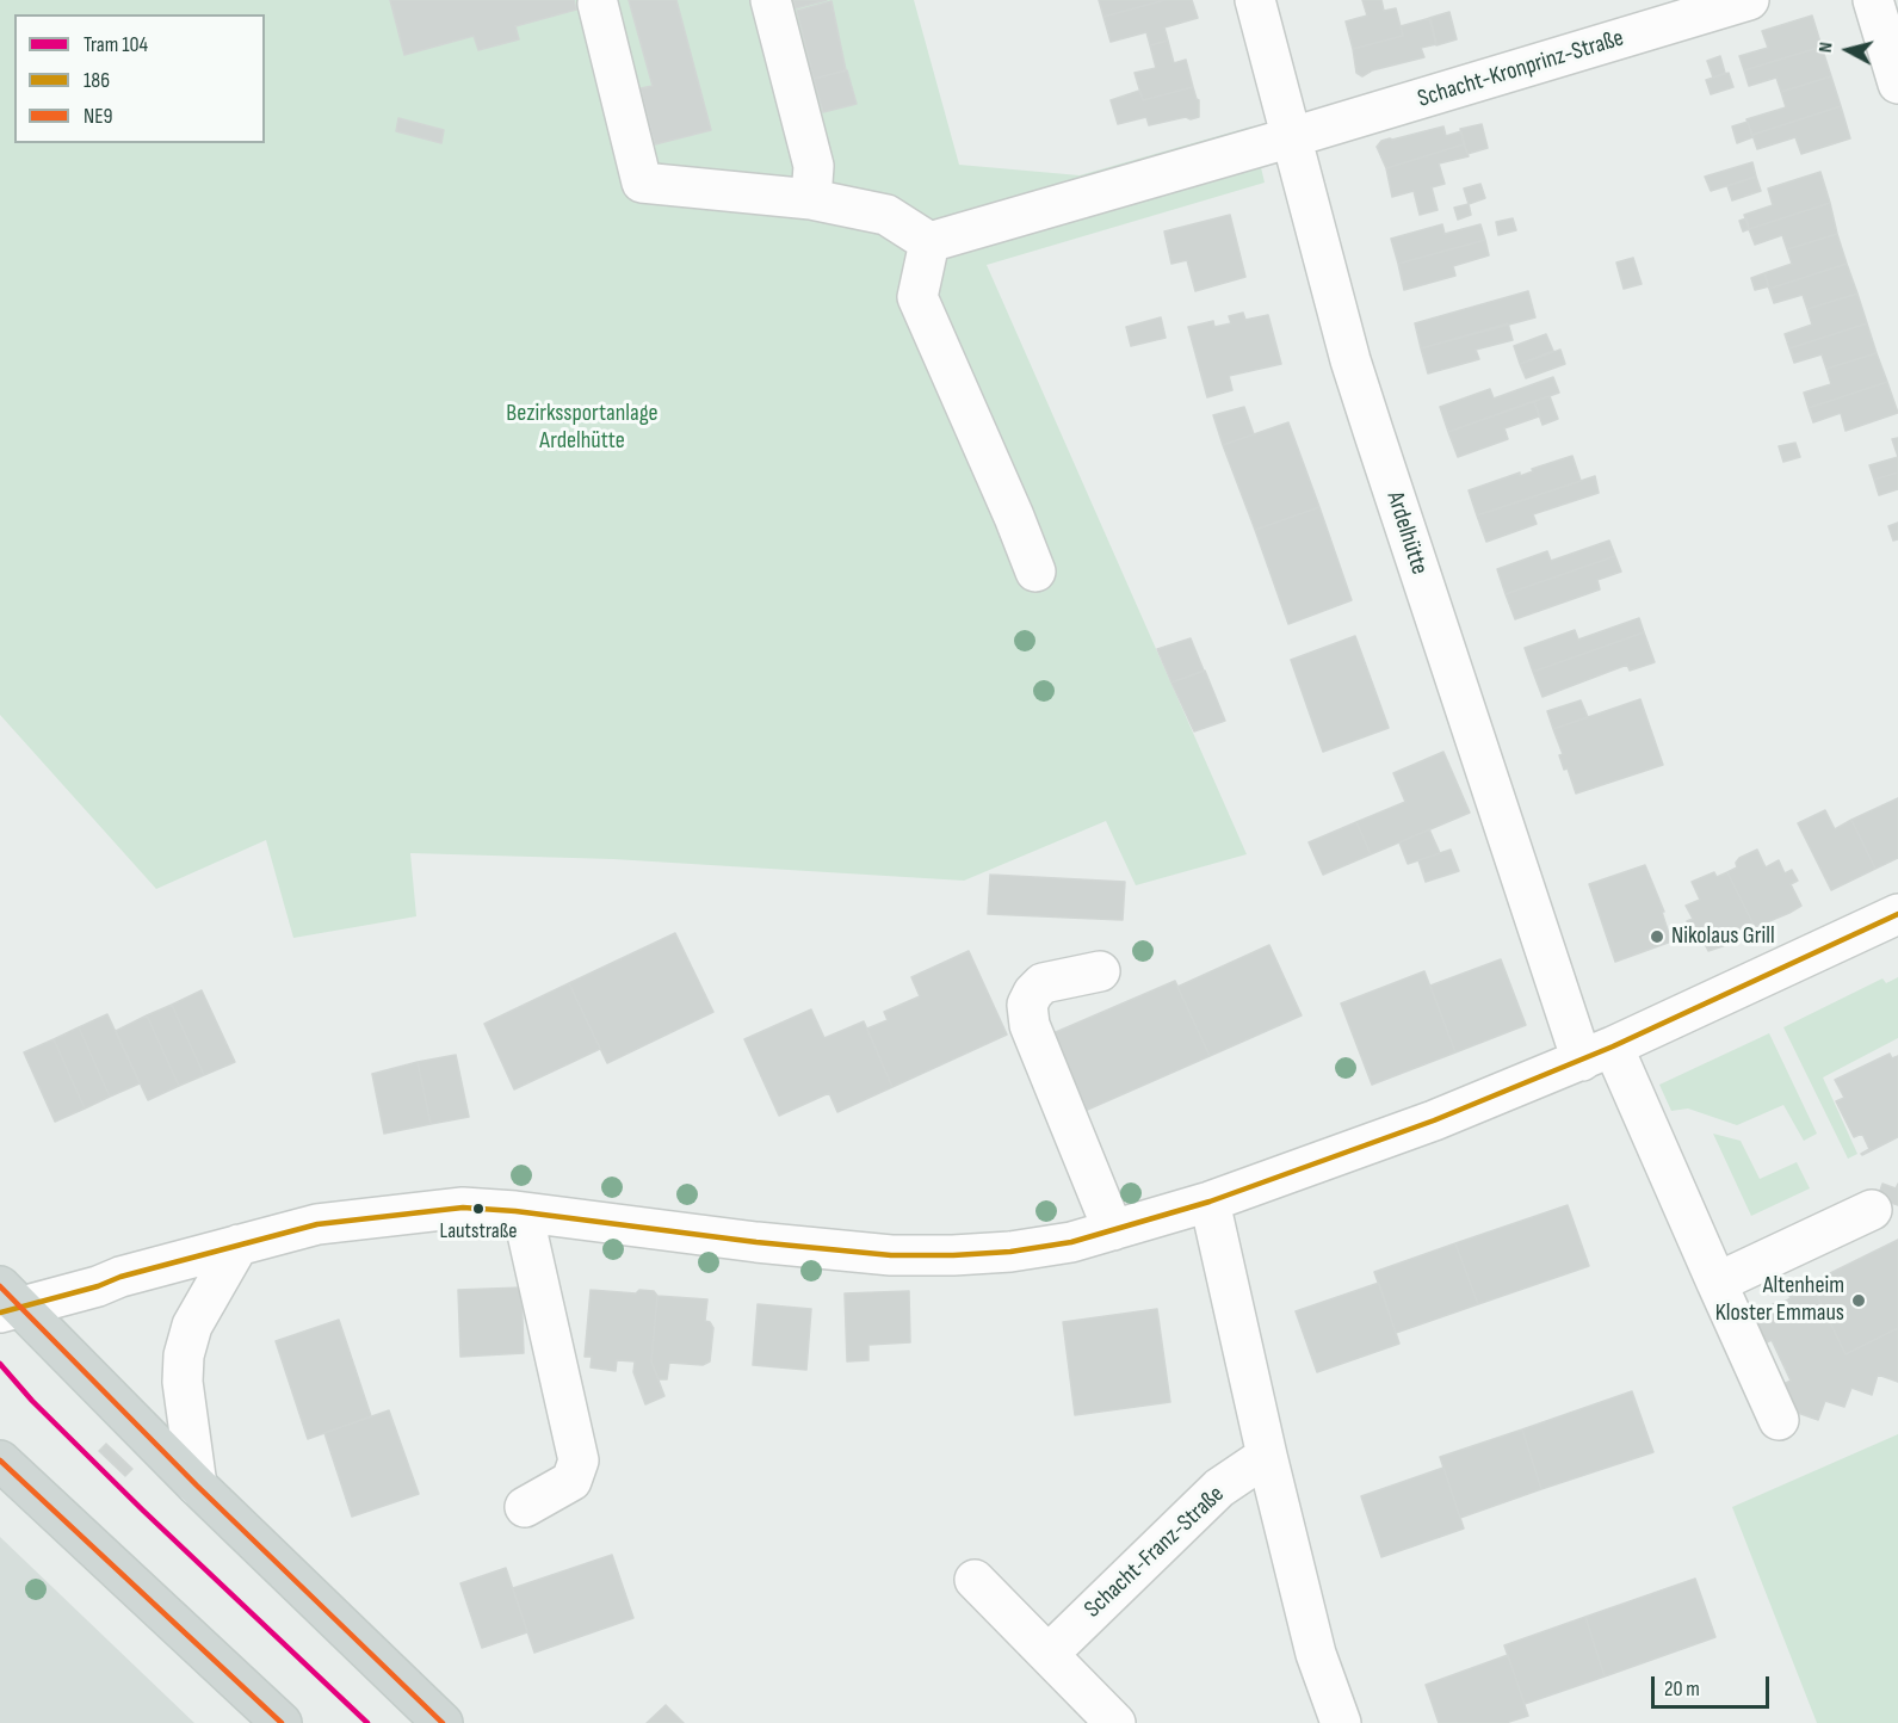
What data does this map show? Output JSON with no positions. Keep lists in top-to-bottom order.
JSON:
{
  "streets": {
    "street": ["Schacht-Kronprinz-Straße", "Ardelhütte", "Schacht-Franz-Straße"]
  },
  "crossings": [
    ["Schacht-Kronprinz-Straße", "Ardelhütte"]
  ],
  "parks": ["Bezirkssportanlage Ardelhütte"],
  "places": ["Nikolaus Grill", "Lautstraße", "Altenheim Kloster Emmaus"],
  "lines": ["transit line 186", "transit line NE9", "tram line 104"],
  "legend": ["Tram 104", "186", "NE9"],
  "scale_bar": "20 m",
  "north": "left"
}
